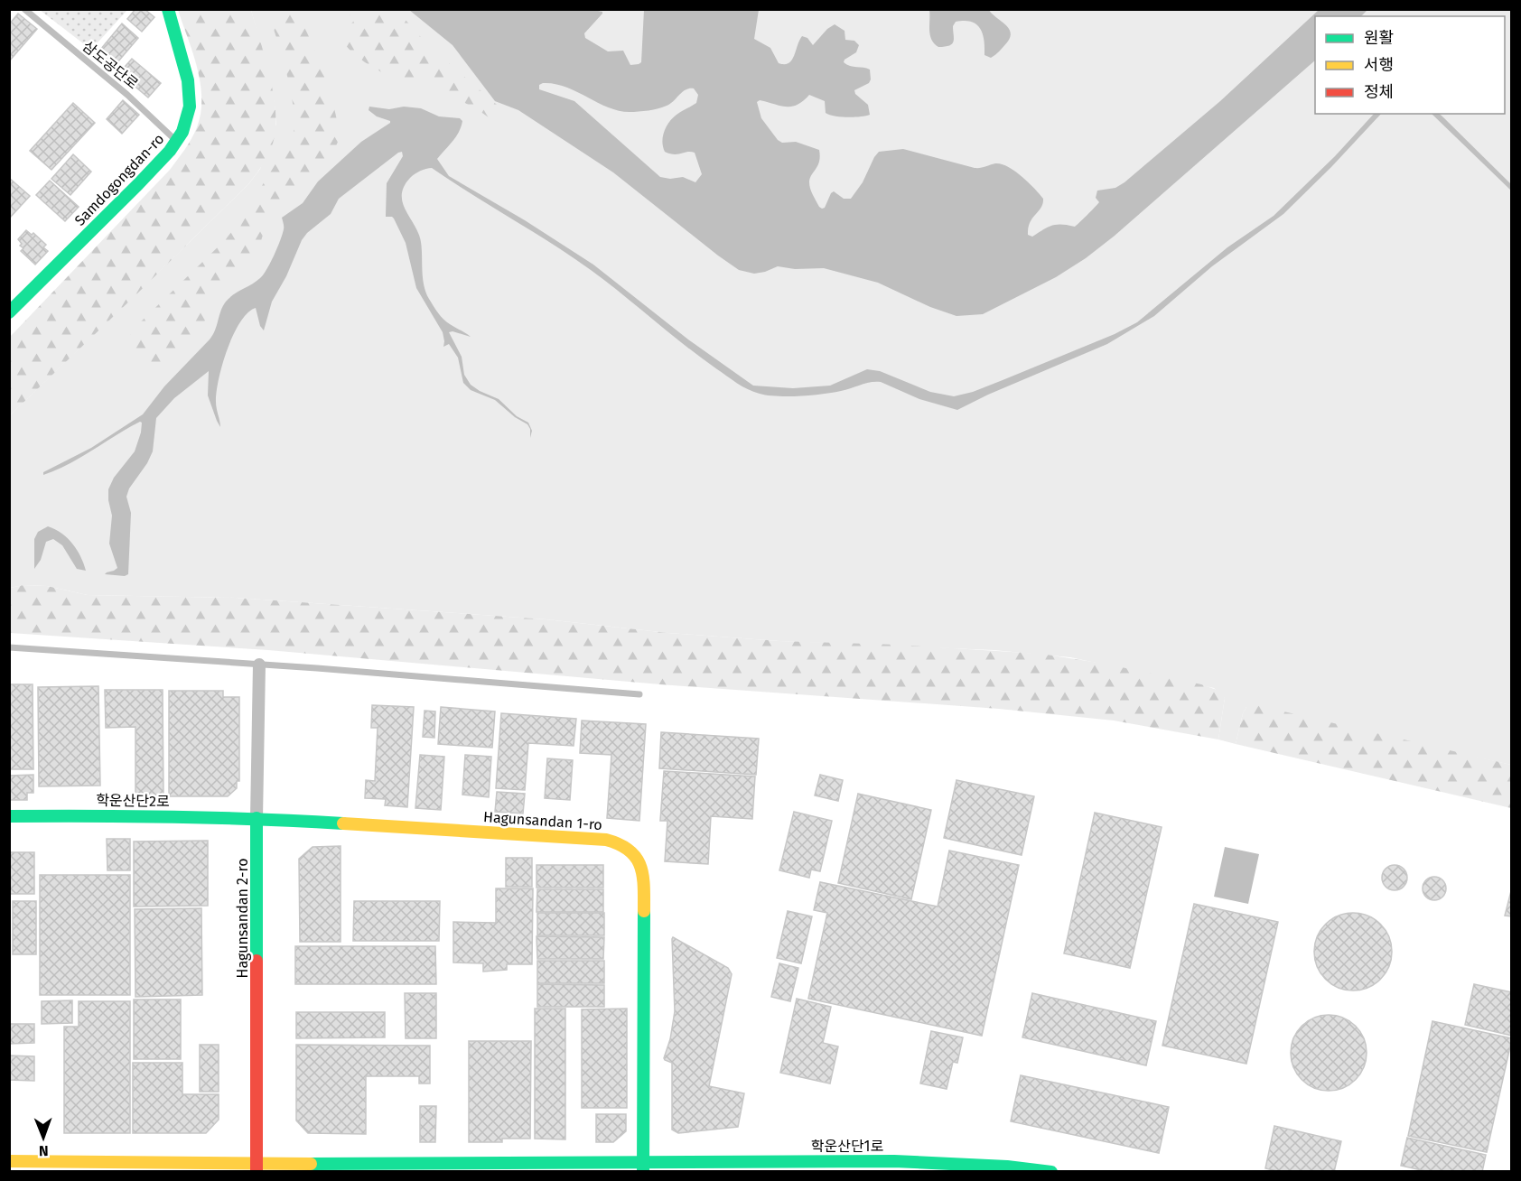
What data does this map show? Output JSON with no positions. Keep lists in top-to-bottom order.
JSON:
{
  "streets": {
    "street": [
      "Samdogongdan-ro",
      "학운산단2로",
      "Hagunsandan 1-ro",
      "Hagunsandan 2-ro",
      "학운산단1로"
    ],
    "lane": ["삼도공단로"]
  },
  "crossings": [
    ["삼도공단로", "Samdogongdan-ro"],
    ["학운산단2로", "Hagunsandan 1-ro"],
    ["학운산단2로", "Hagunsandan 2-ro"],
    ["Hagunsandan 1-ro", "Hagunsandan 2-ro"],
    ["Hagunsandan 1-ro", "학운산단1로"],
    ["Hagunsandan 2-ro", "학운산단1로"]
  ],
  "legend": ["원활", "서행", "정체"],
  "north": "bottom"
}
